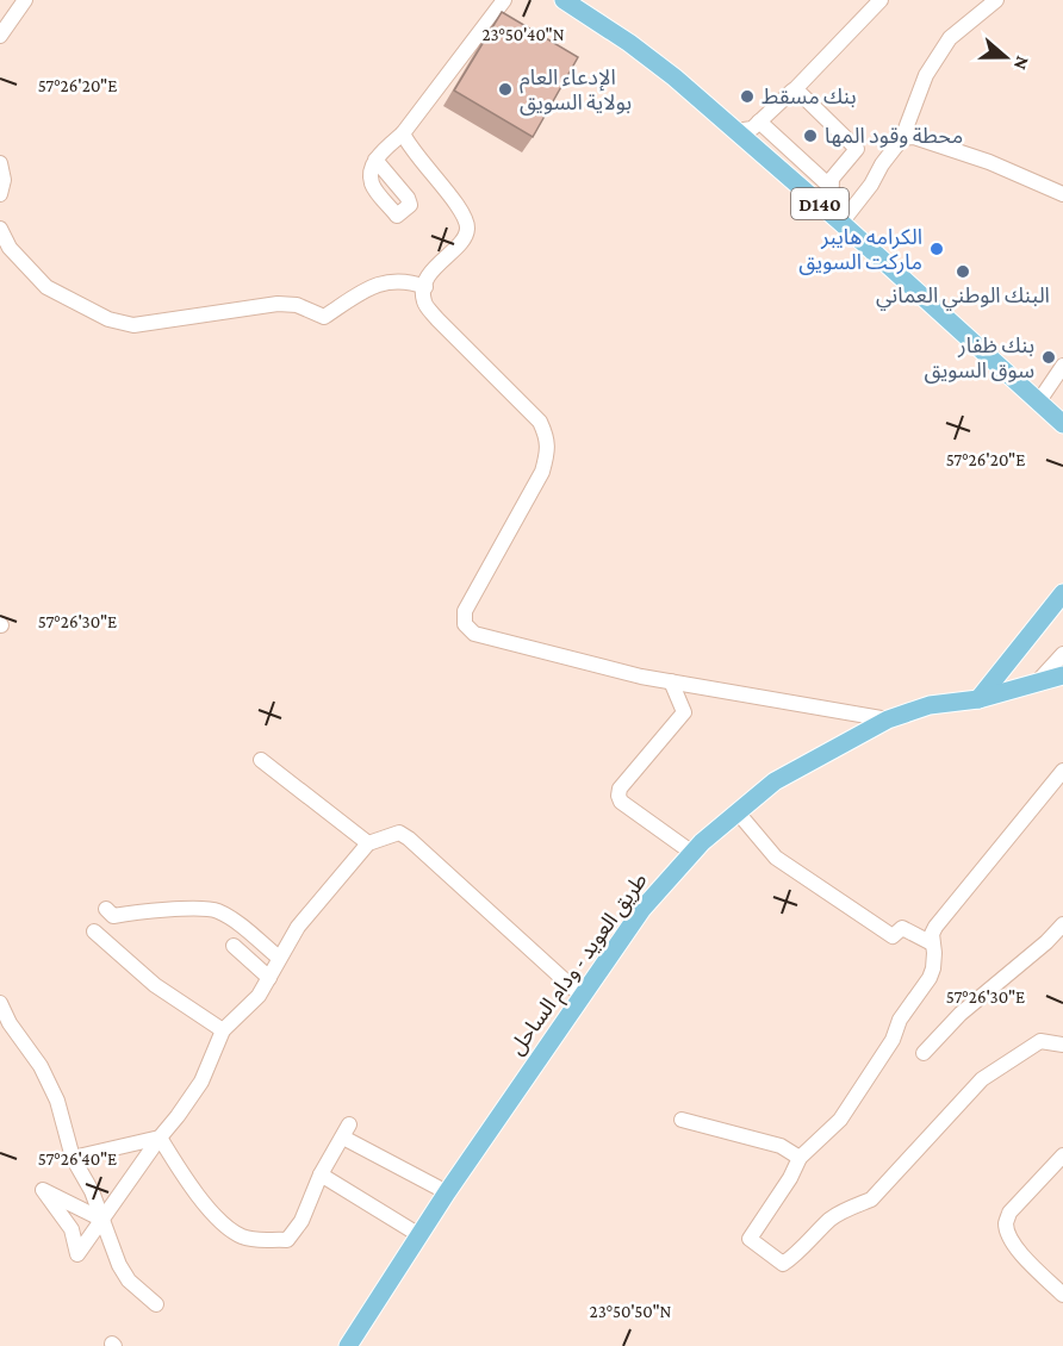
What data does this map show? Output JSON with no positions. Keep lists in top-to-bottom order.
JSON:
{
  "streets": {
    "main road": ["D140", "طريق العويد - ودام الساحل"]
  },
  "places": [
    "الإدعاء العام بولاية السويق",
    "بنك مسقط",
    "محطة وقود المها",
    "الكرامه هايبر ماركت السويق",
    "البنك الوطني العماني",
    "بنك ظفار سوق السويق"
  ],
  "north": "right",
  "coordinates": [
    "23°50'40\"N",
    "57°26'20\"E",
    "57°26'30\"E",
    "57°26'40\"E",
    "23°50'50\"N"
  ]
}
